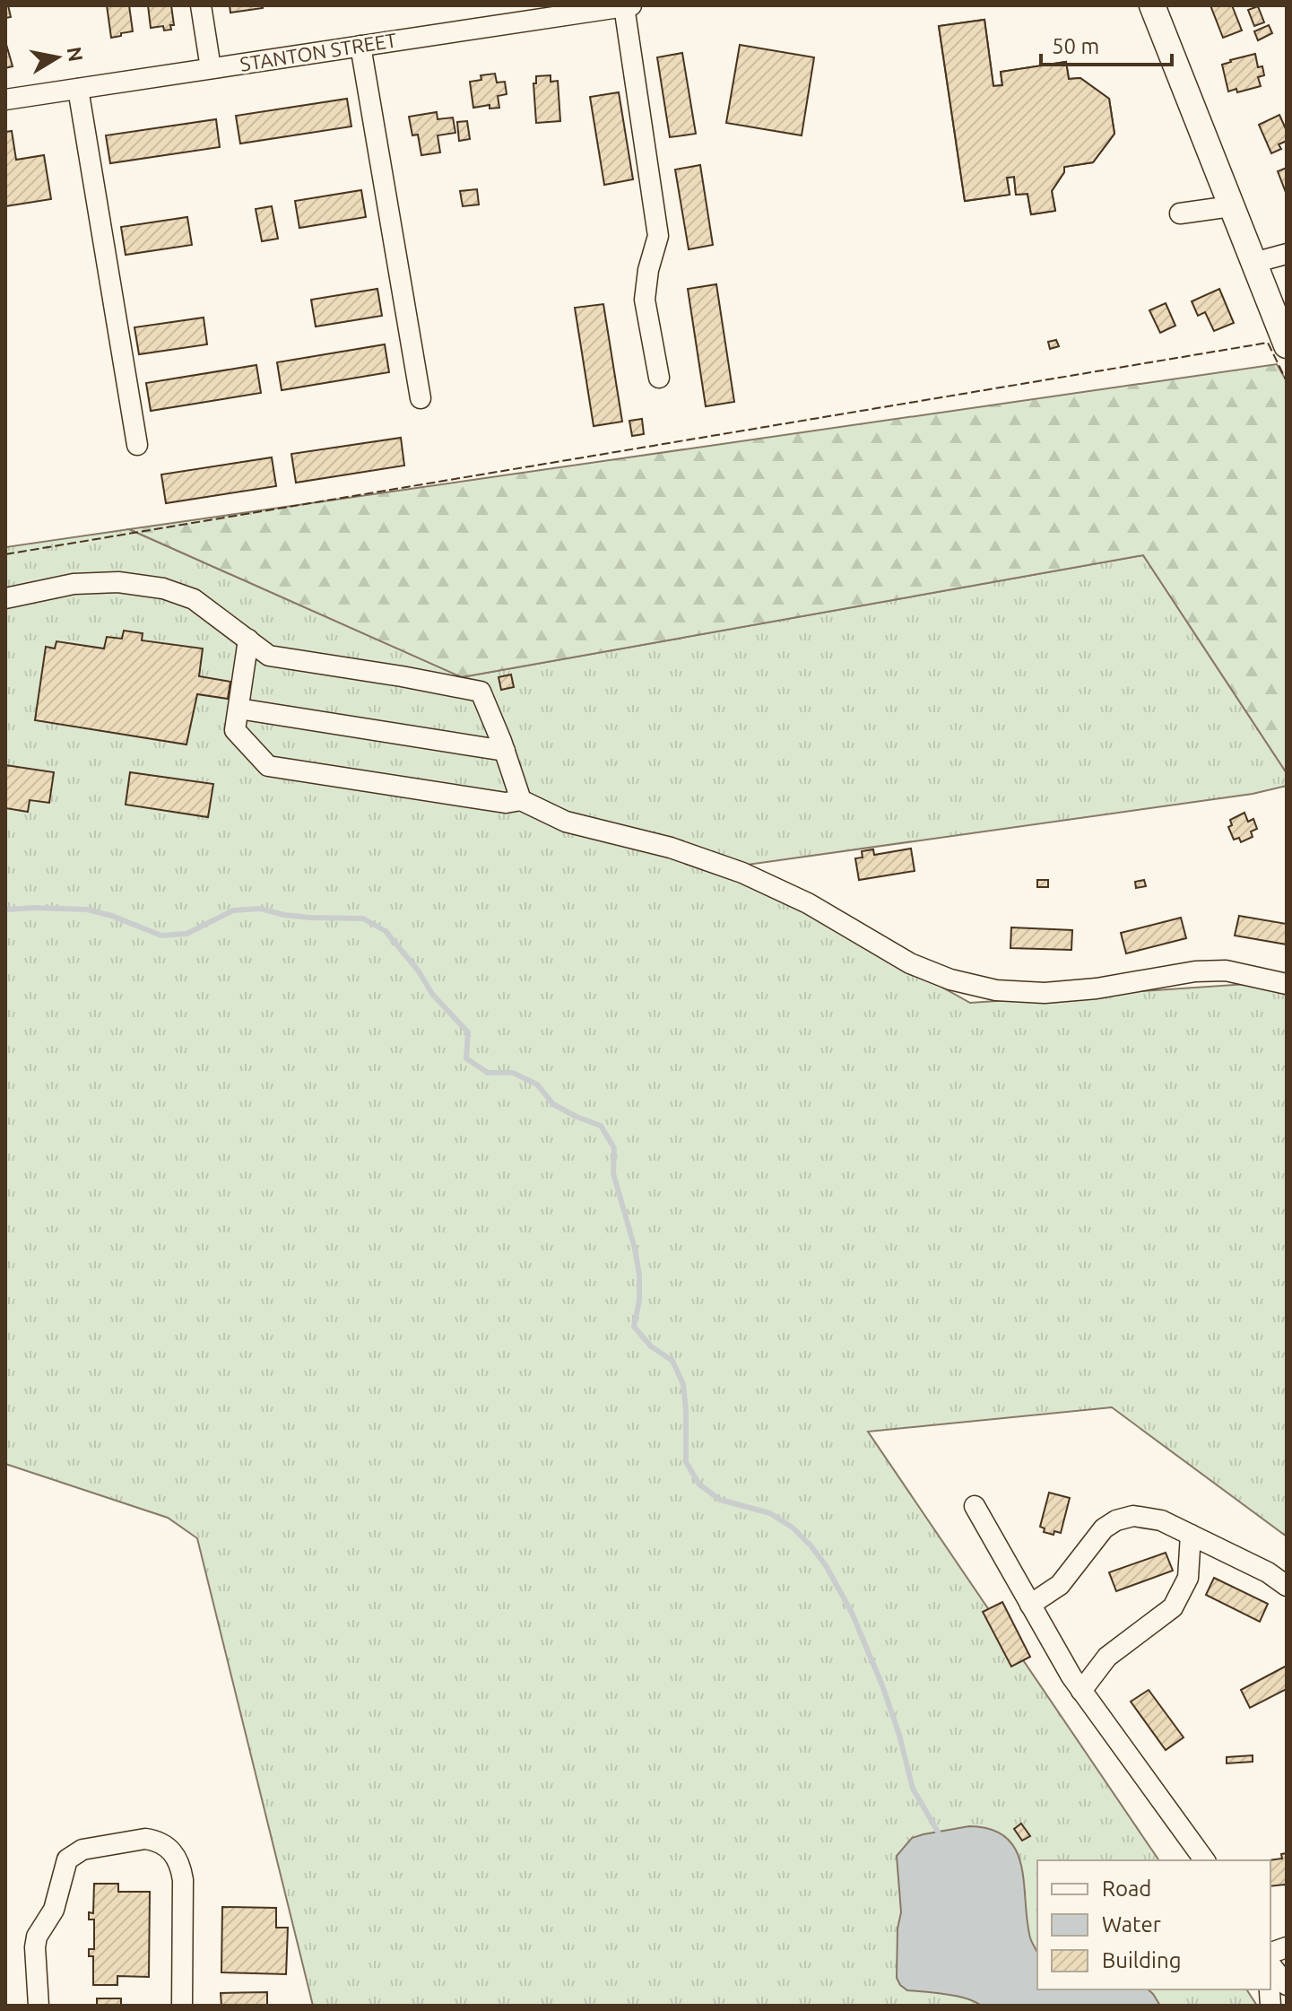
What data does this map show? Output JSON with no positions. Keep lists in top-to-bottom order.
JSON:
{
  "streets": {
    "street": ["STANTON STREET"]
  },
  "legend": ["Road", "Water", "Building"],
  "scale_bar": "50 m",
  "north": "right"
}
